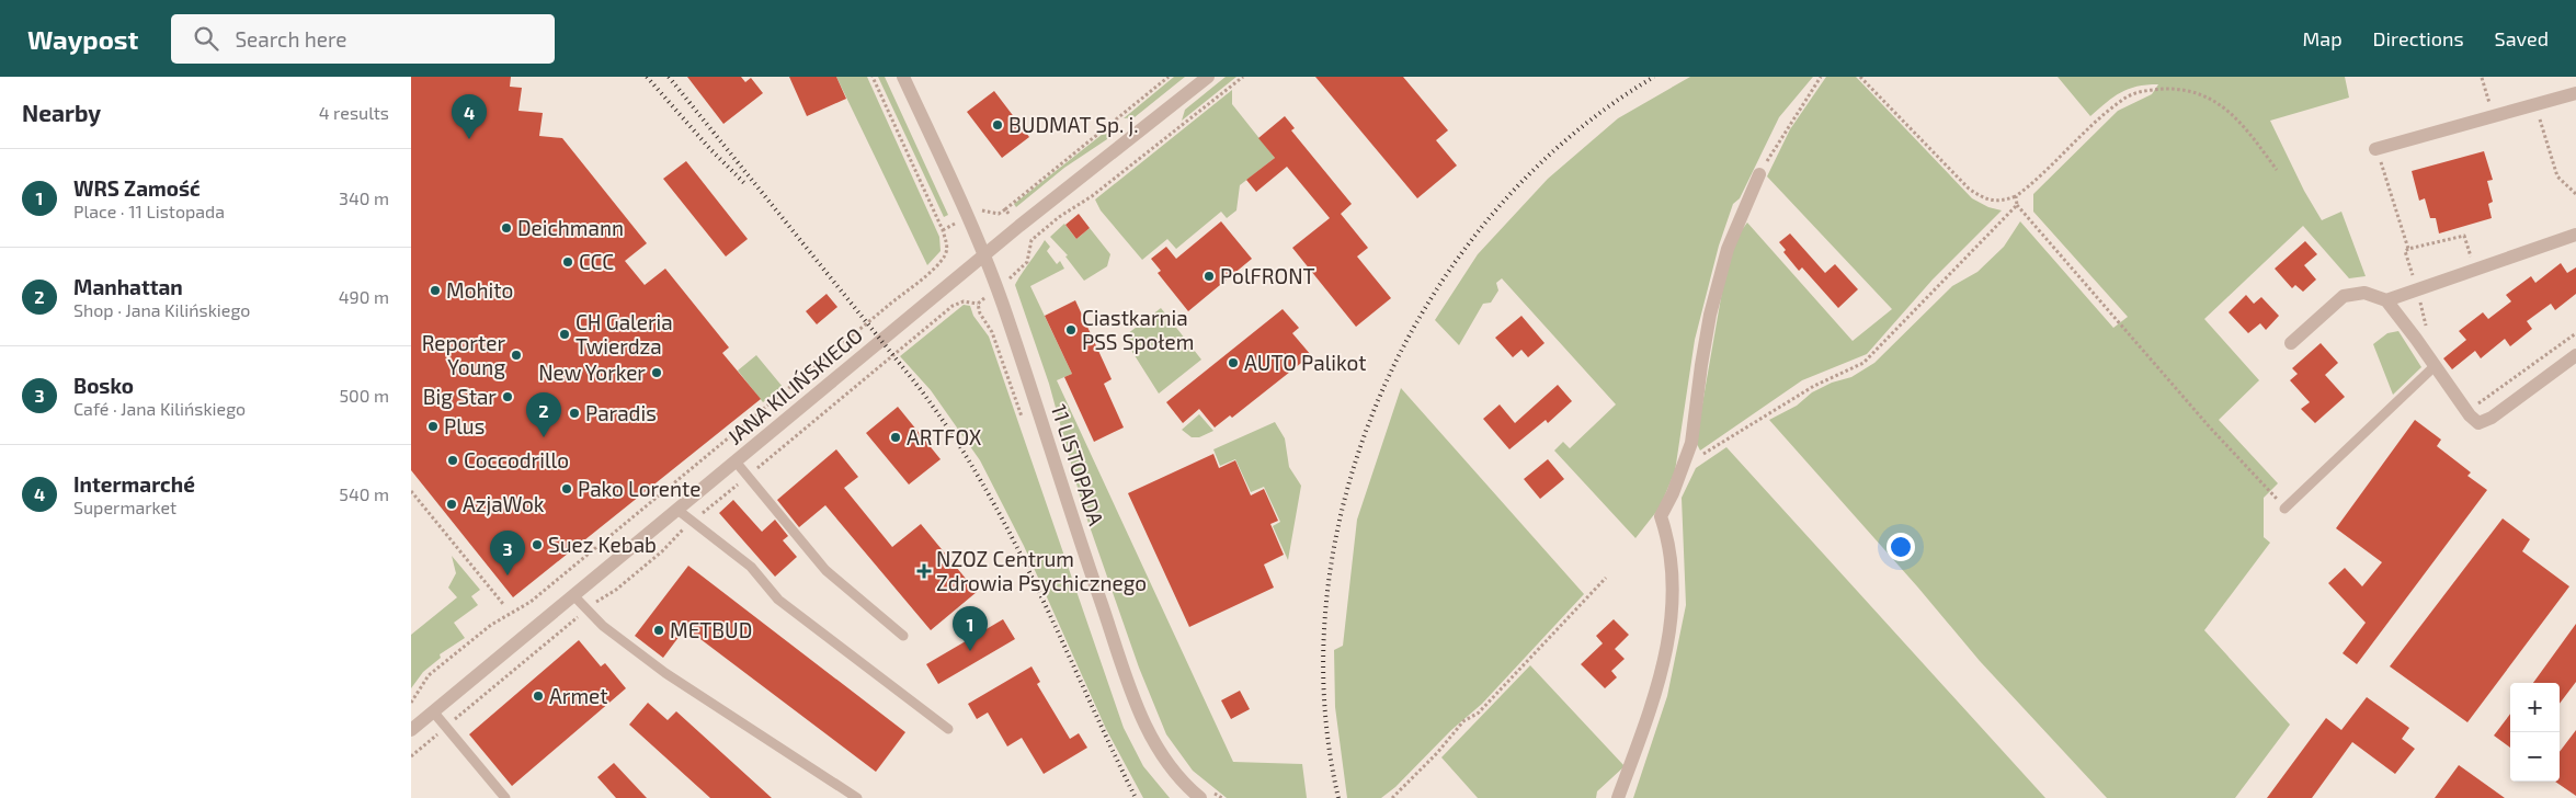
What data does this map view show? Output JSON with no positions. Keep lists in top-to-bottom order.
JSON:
{
  "streets": {
    "street": ["JANA KILIŃSKIEGO", "11 LISTOPADA"]
  },
  "crossings": [
    ["JANA KILIŃSKIEGO", "11 LISTOPADA"]
  ],
  "places": {
    "other": [
      "BUDMAT Sp. j.",
      "Deichmann",
      "CCC",
      "PolFRONT",
      "Mohito",
      "Ciastkarnia PSS Społem",
      "CH Galeria Twierdza",
      "Reporter Young",
      "AUTO Palikot",
      "New Yorker",
      "Big Star",
      "Paradis",
      "Plus",
      "ARTFOX",
      "Coccodrillo",
      "Pako Lorente",
      "AzjaWok",
      "Suez Kebab",
      "METBUD",
      "Armet"
    ],
    "health": ["NZOZ Centrum Zdrowia Psychicznego"]
  },
  "page": {
    "header": "Waypost",
    "search": "Search here",
    "nav": ["Map", "Directions", "Saved"],
    "heading": ["Nearby", "4 results"],
    "pins": [
      "4",
      "2",
      "3",
      "1"
    ],
    "list": [
      {
        "mark": "1",
        "name": "WRS Zamość",
        "note": "Place · 11 Listopada",
        "value": "340 m"
      },
      {
        "mark": "2",
        "name": "Manhattan",
        "note": "Shop · Jana Kilińskiego",
        "value": "490 m"
      },
      {
        "mark": "3",
        "name": "Bosko",
        "note": "Café · Jana Kilińskiego",
        "value": "500 m"
      },
      {
        "mark": "4",
        "name": "Intermarché",
        "note": "Supermarket",
        "value": "540 m"
      }
    ],
    "map_buttons": ["+", "−"]
  }
}
